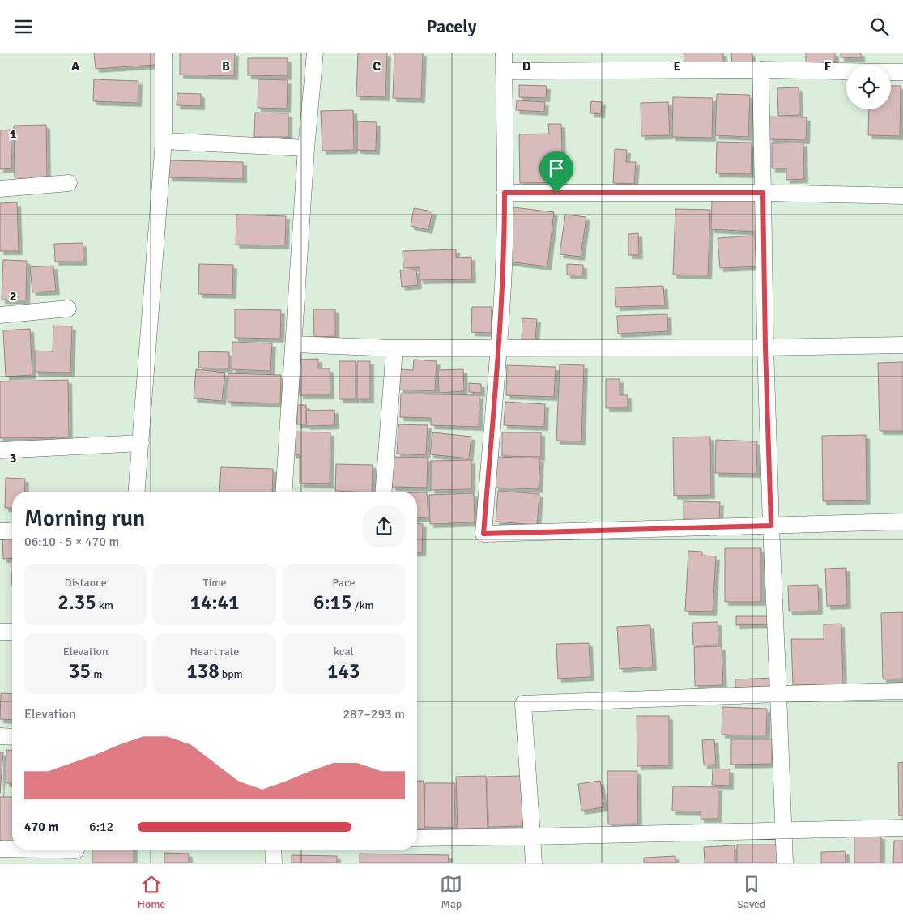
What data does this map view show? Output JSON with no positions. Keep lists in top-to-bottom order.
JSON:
{
  "page": {
    "header": "Pacely",
    "heading": ["Morning run", "06:10 · 5 × 470 m"],
    "stats": [
      ["Distance", "2.35 km"],
      ["Time", "14:41"],
      ["Pace", "6:15 /km"],
      ["Elevation", "35 m"],
      ["Heart rate", "138 bpm"],
      ["kcal", "143"]
    ],
    "chart": ["Elevation", "287–293 m"],
    "list": [
      {
        "name": "470 m",
        "note": "6:12"
      }
    ],
    "tabs": ["Home", "Map", "Saved"]
  },
  "grid": {
    "columns": [
      "A",
      "B",
      "C",
      "D",
      "E",
      "F"
    ],
    "rows": ["1", "2", "3"]
  }
}
